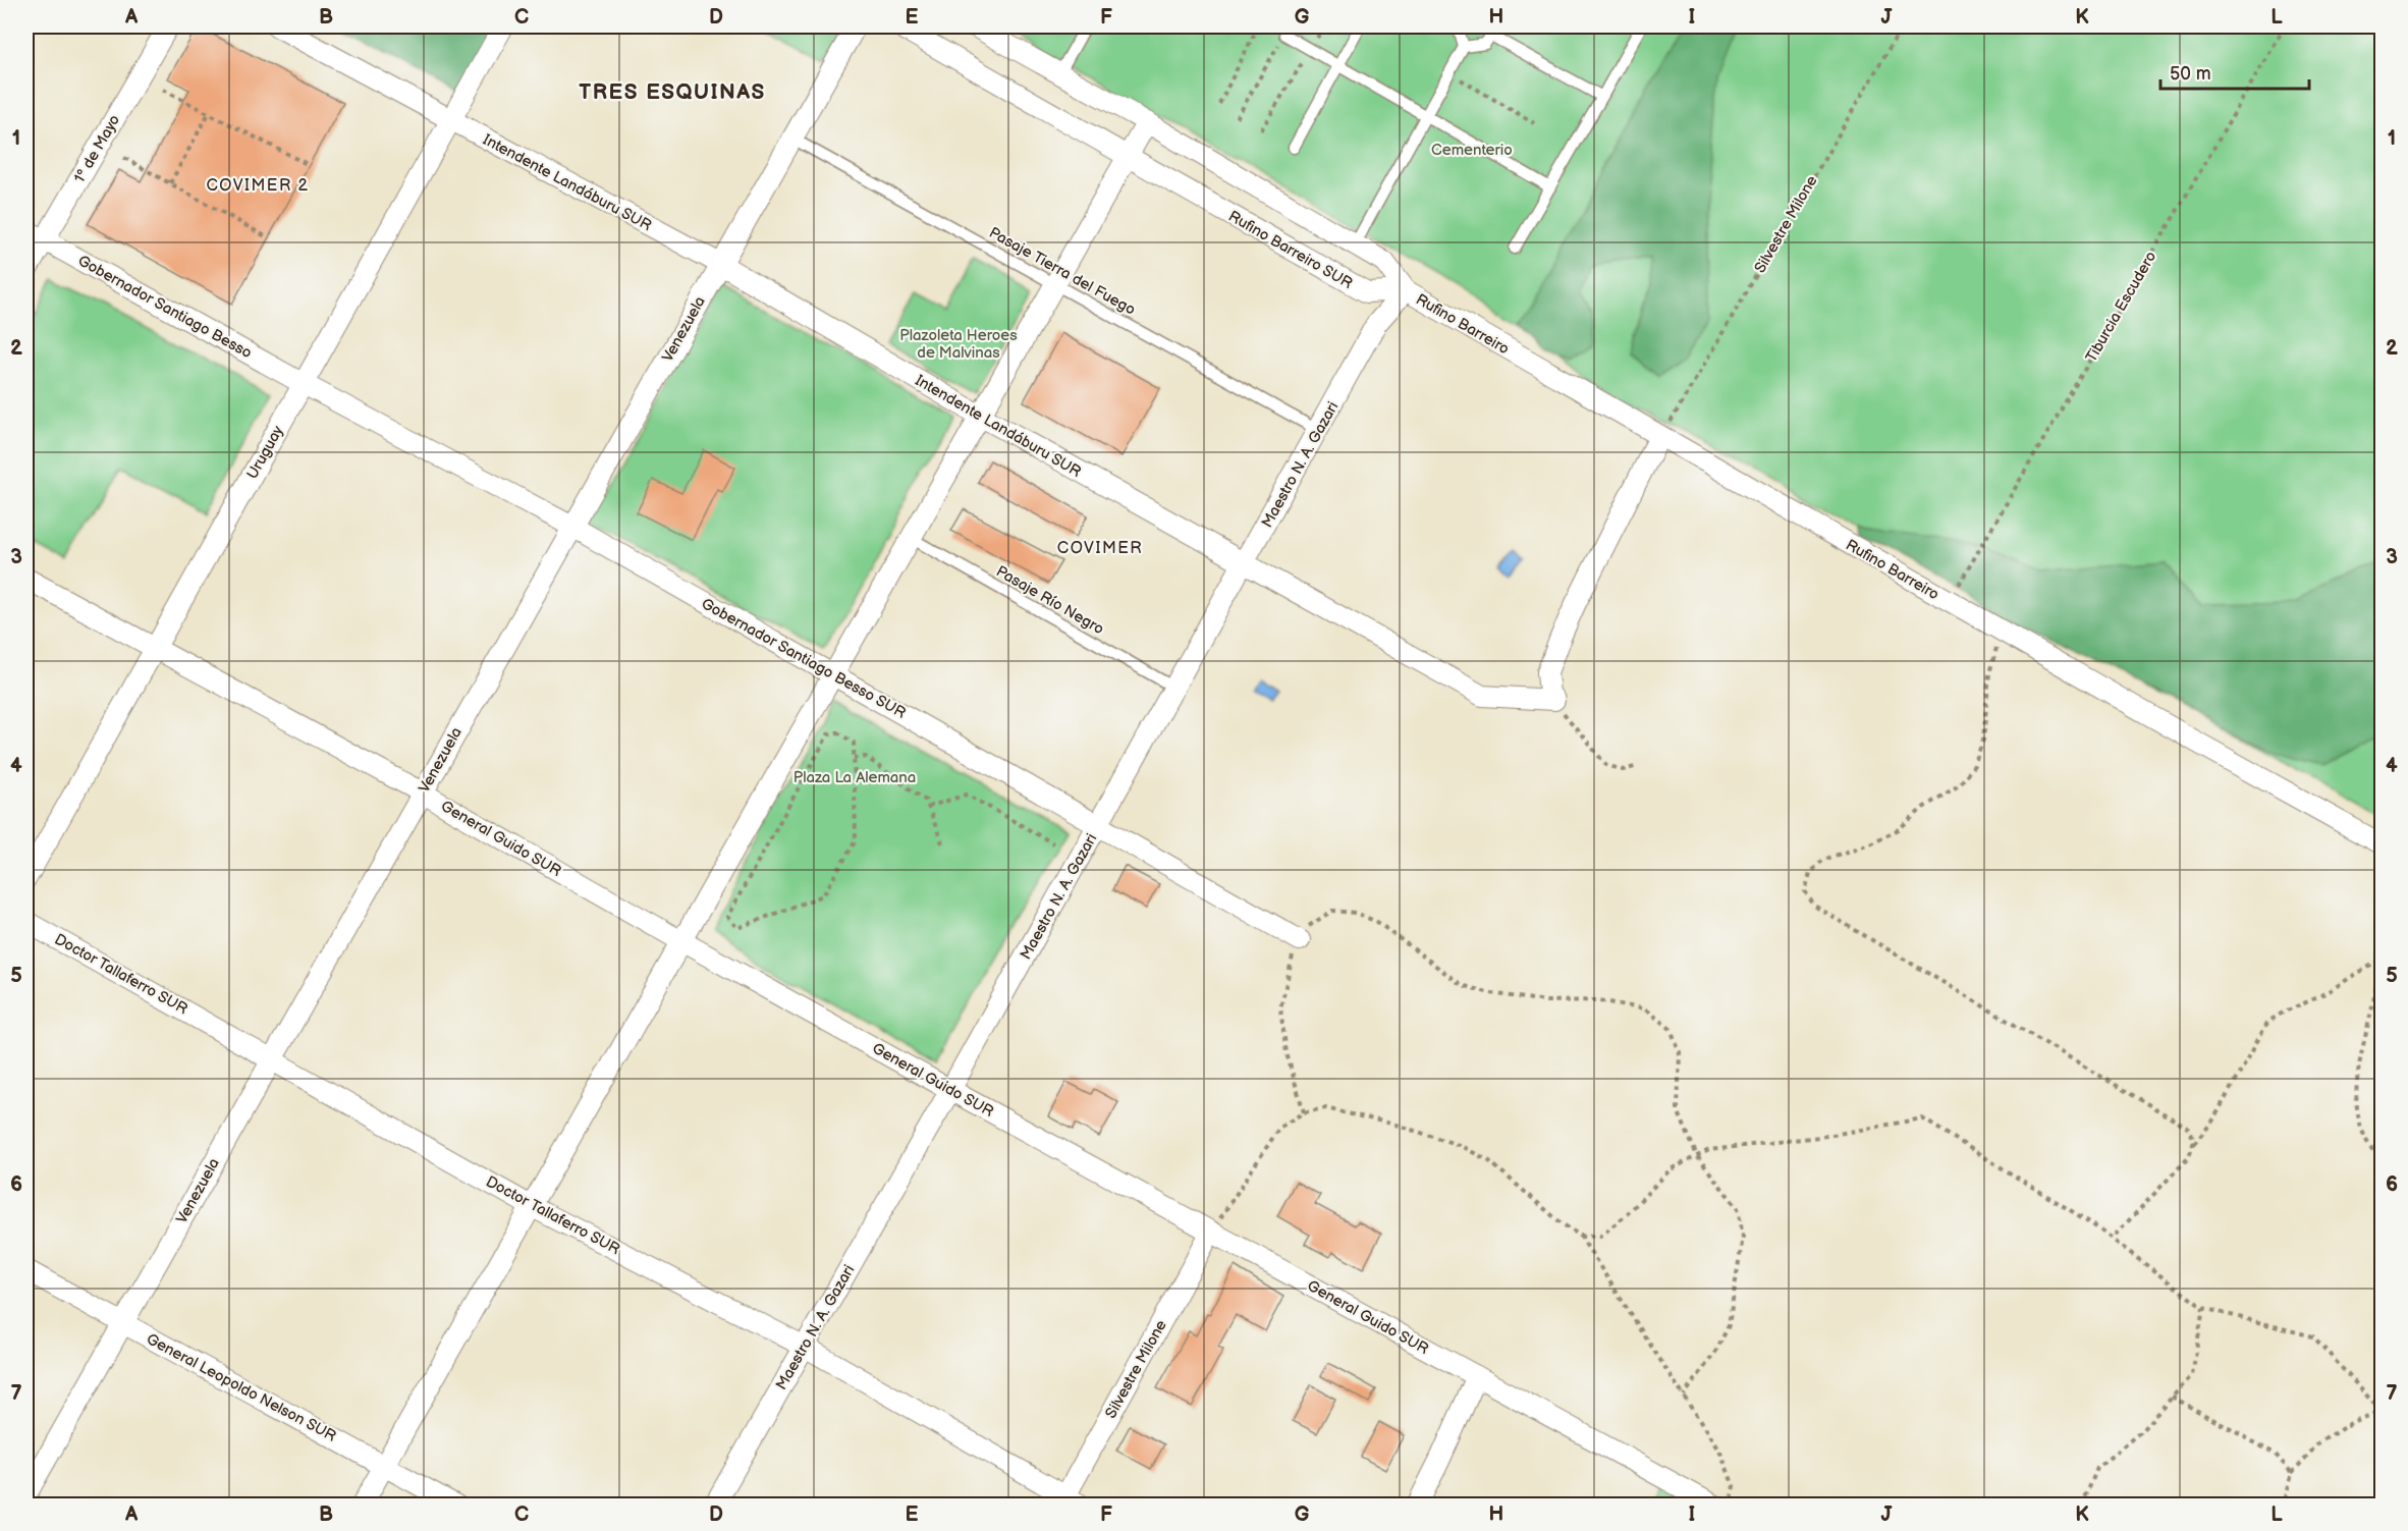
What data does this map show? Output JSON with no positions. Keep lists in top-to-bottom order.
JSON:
{
  "streets": {
    "street": [
      "1º de Mayo",
      "Intendente Landáburu SUR",
      "Silvestre Milone",
      "Rufino Barreiro SUR",
      "Gobernador Santiago Besso",
      "Rufino Barreiro",
      "Venezuela",
      "Uruguay",
      "Maestro N. A. Gazari",
      "Gobernador Santiago Besso SUR",
      "General Guido SUR",
      "Doctor Tallaferro SUR",
      "General Leopoldo Nelson SUR"
    ],
    "lane": ["Pasaje Tierra del Fuego", "Pasaje Río Negro"],
    "path": ["Tiburcia Escudero"]
  },
  "crossings": [
    ["1º de Mayo", "Gobernador Santiago Besso"],
    ["Intendente Landáburu SUR", "Venezuela"],
    ["Intendente Landáburu SUR", "Uruguay"],
    ["Intendente Landáburu SUR", "Maestro N. A. Gazari"],
    ["Silvestre Milone", "Rufino Barreiro"],
    ["Silvestre Milone", "General Guido SUR"],
    ["Silvestre Milone", "Doctor Tallaferro SUR"],
    ["Rufino Barreiro SUR", "Rufino Barreiro"],
    ["Rufino Barreiro SUR", "Maestro N. A. Gazari"],
    ["Pasaje Tierra del Fuego", "Venezuela"],
    ["Pasaje Tierra del Fuego", "Maestro N. A. Gazari"],
    ["Gobernador Santiago Besso", "Uruguay"],
    ["Gobernador Santiago Besso", "Gobernador Santiago Besso SUR"],
    ["Rufino Barreiro", "Maestro N. A. Gazari"],
    ["Venezuela", "Gobernador Santiago Besso SUR"],
    ["Venezuela", "General Guido SUR"],
    ["Venezuela", "Doctor Tallaferro SUR"],
    ["Venezuela", "General Leopoldo Nelson SUR"],
    ["Uruguay", "Gobernador Santiago Besso SUR"],
    ["Uruguay", "General Guido SUR"],
    ["Maestro N. A. Gazari", "Pasaje Río Negro"],
    ["Maestro N. A. Gazari", "Gobernador Santiago Besso SUR"],
    ["Maestro N. A. Gazari", "General Guido SUR"],
    ["Maestro N. A. Gazari", "Doctor Tallaferro SUR"]
  ],
  "districts": ["TRES ESQUINAS", "COVIMER 2", "COVIMER"],
  "parks": ["Cementerio", "Plazoleta Heroes de Malvinas", "Plaza La Alemana"],
  "scale_bar": "50 m",
  "grid": {
    "columns": [
      "A",
      "B",
      "C",
      "D",
      "E",
      "F",
      "G",
      "H",
      "I",
      "J",
      "K",
      "L"
    ],
    "rows": [
      "1",
      "2",
      "3",
      "4",
      "5",
      "6",
      "7"
    ]
  }
}
